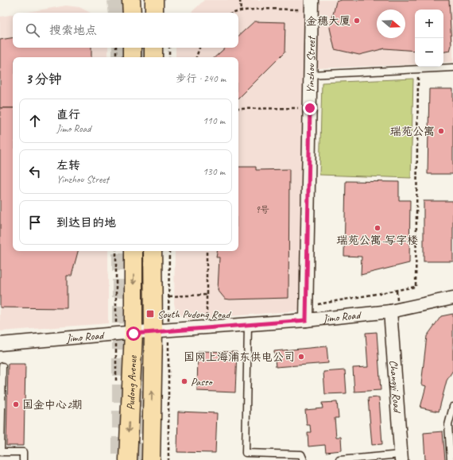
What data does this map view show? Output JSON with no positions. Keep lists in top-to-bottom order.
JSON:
{
  "streets": {
    "main road": ["Pudong Avenue"],
    "street": ["Yinzhou Street", "Jimo Road", "Changyi Road"]
  },
  "crossings": [
    ["Yinzhou Street", "Jimo Road"],
    ["Jimo Road", "Pudong Avenue"],
    ["Jimo Road", "Changyi Road"]
  ],
  "places": {
    "other": [
      "金穗大厦",
      "瑞苑公寓",
      "瑞苑公寓-写字楼",
      "国网上海浦东供电公司",
      "Passo",
      "国金中心2期"
    ],
    "transit": ["South Pudong Road"]
  },
  "house_numbers": ["9号"],
  "north": "right",
  "page": {
    "map_buttons": ["+", "−"],
    "search": "搜索地点",
    "heading": ["3 分钟", "步行 · 240 m"],
    "list": [
      ["直行", "Jimo Road", "110 m"],
      ["左转", "Yinzhou Street", "130 m"],
      "到达目的地"
    ]
  }
}
